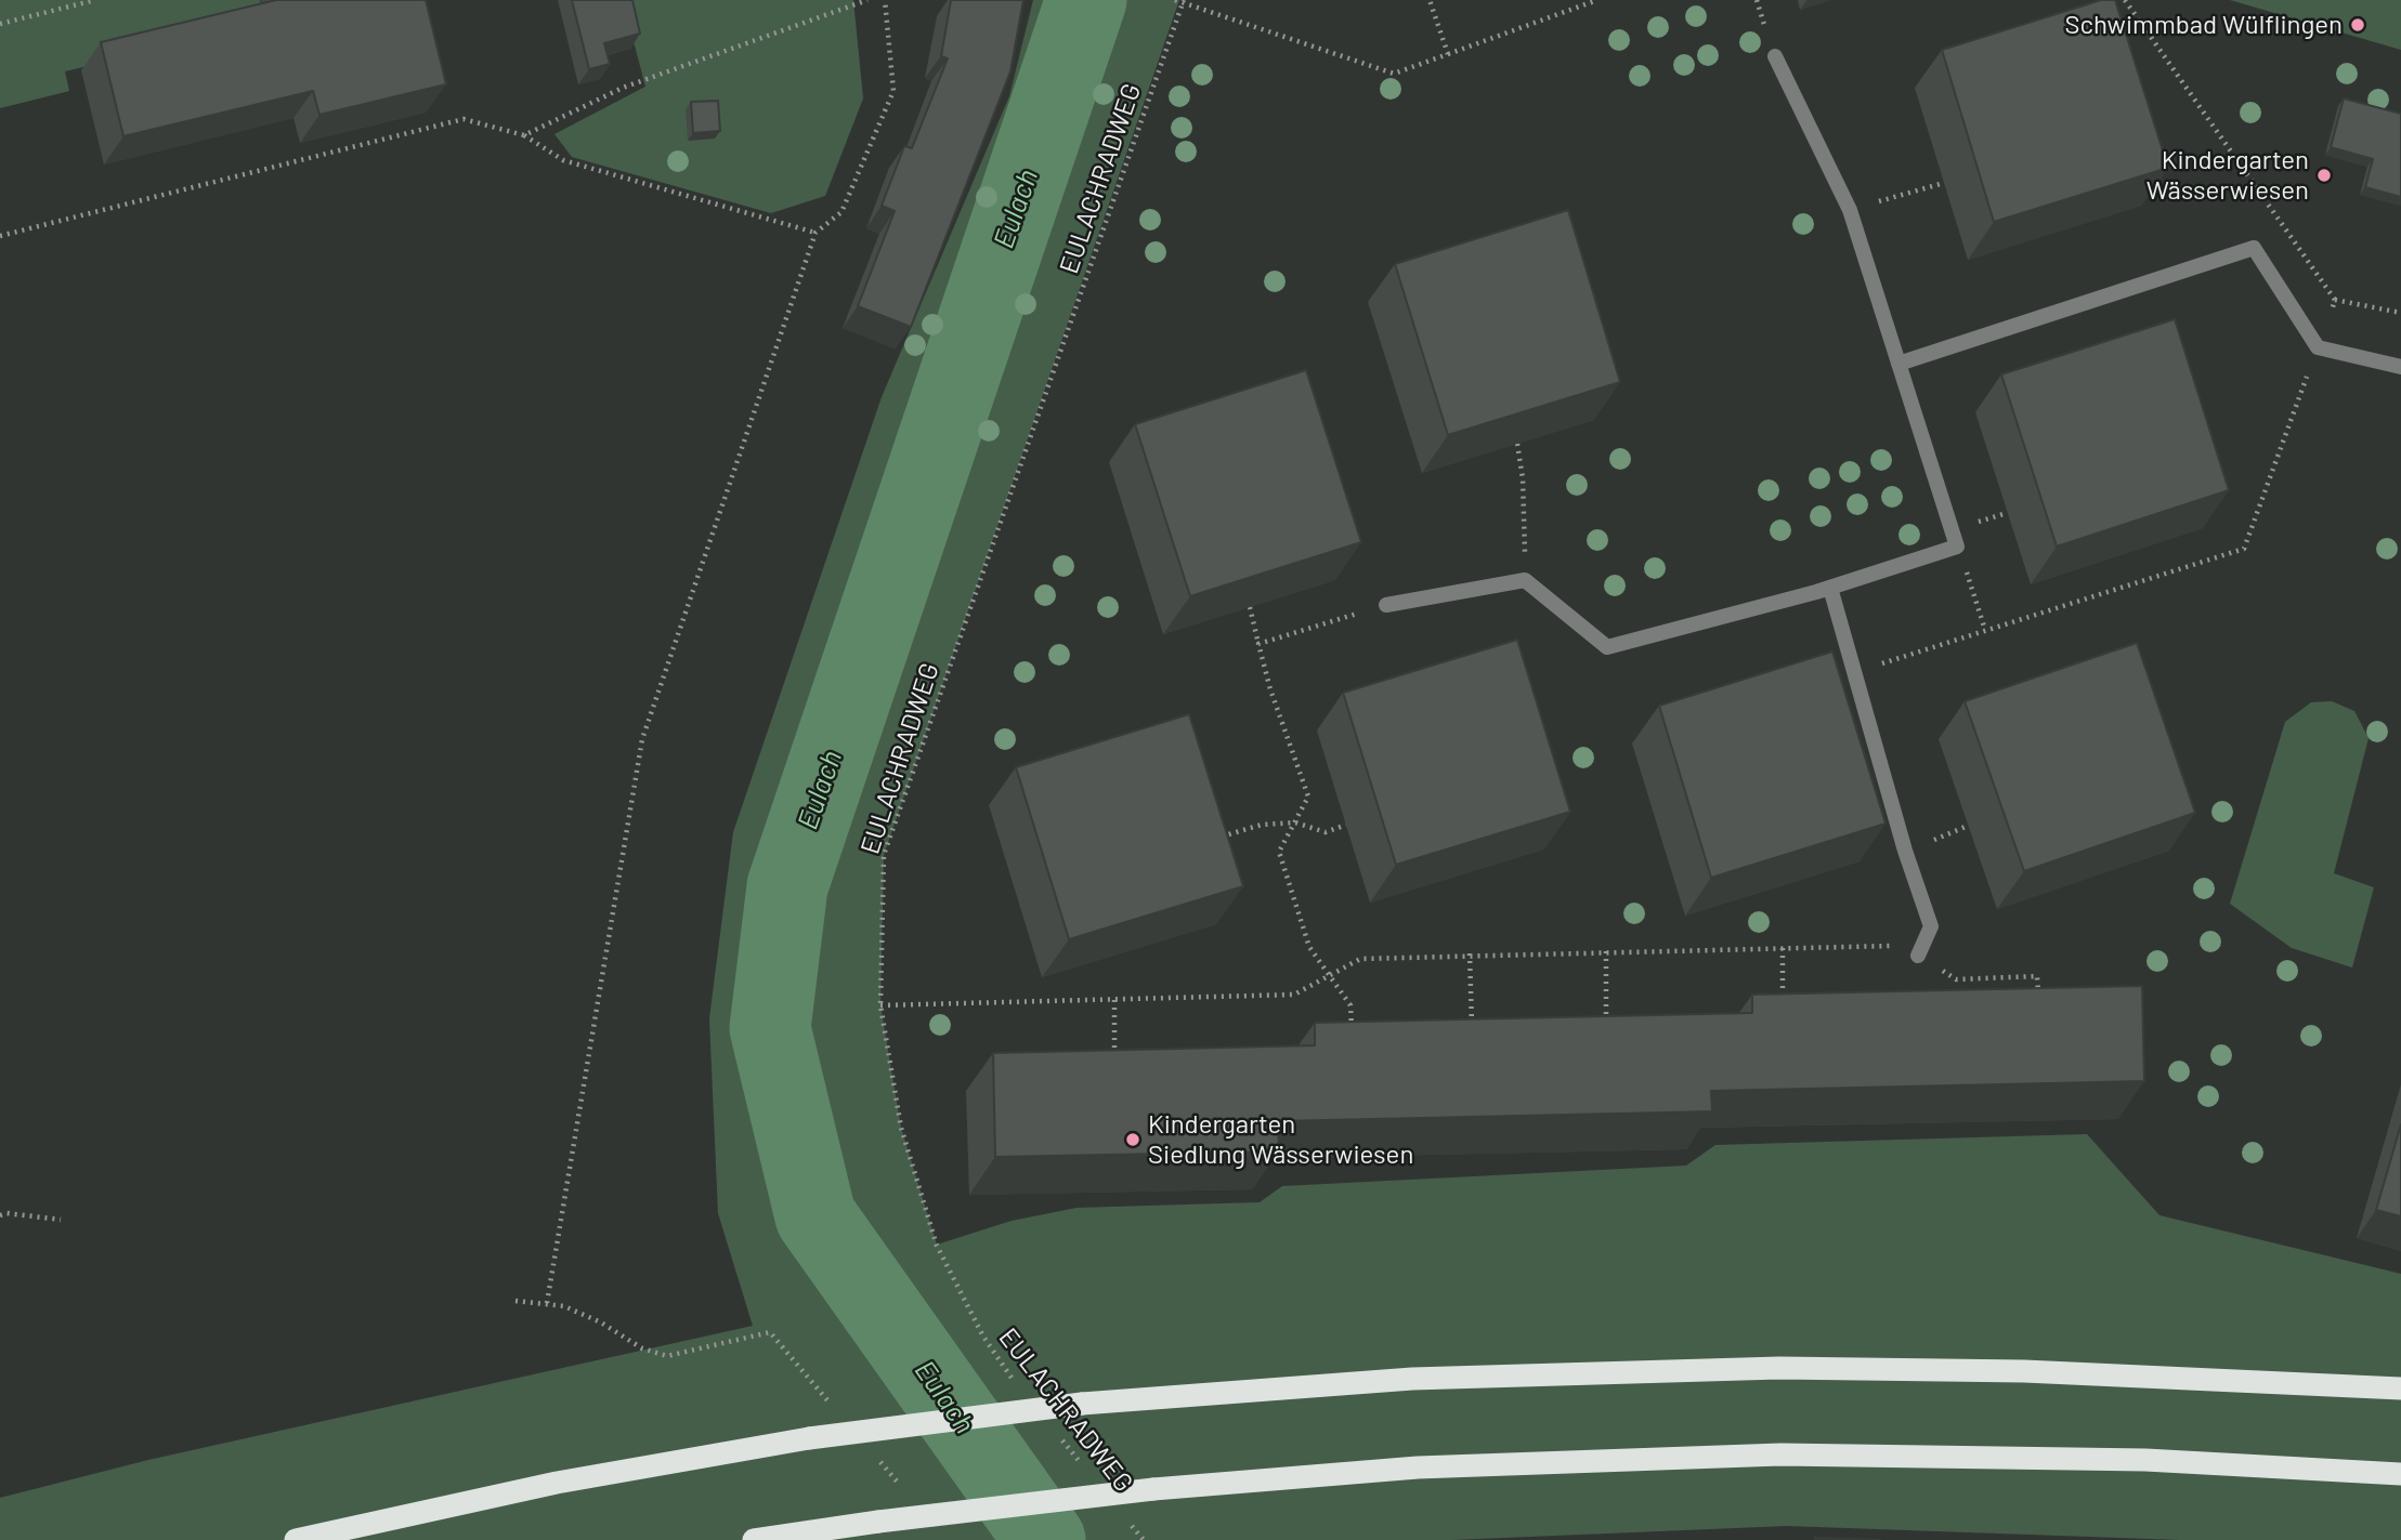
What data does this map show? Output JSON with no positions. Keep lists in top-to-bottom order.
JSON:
{
  "streets": {
    "path": ["EULACHRADWEG"]
  },
  "water": ["Eulach"],
  "places": ["Schwimmbad Wülflingen", "Kindergarten Wässerwiesen", "Kindergarten Siedlung Wässerwiesen"]
}
